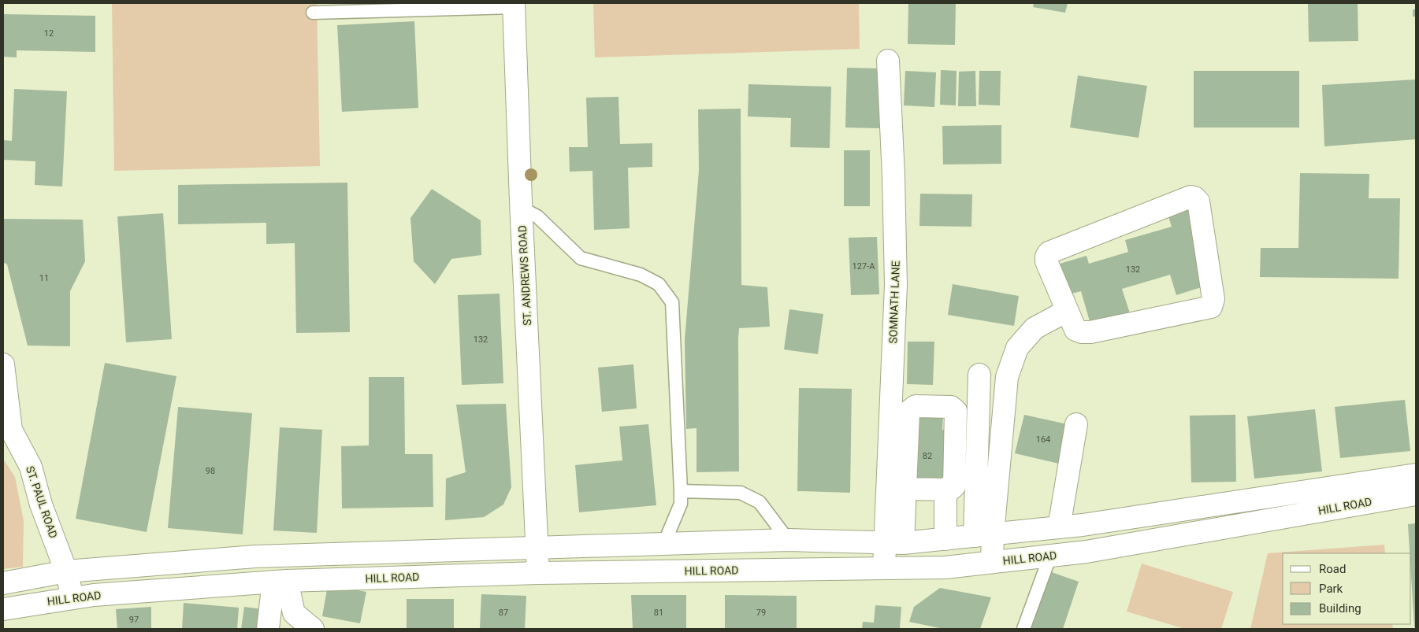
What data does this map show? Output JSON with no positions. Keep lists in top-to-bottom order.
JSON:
{
  "streets": {
    "street": [
      "ST. ANDREWS ROAD",
      "SOMNATH LANE",
      "ST. PAUL ROAD",
      "HILL ROAD"
    ]
  },
  "crossings": [
    ["ST. ANDREWS ROAD", "HILL ROAD"],
    ["SOMNATH LANE", "HILL ROAD"],
    ["ST. PAUL ROAD", "HILL ROAD"]
  ],
  "house_numbers": [
    "12",
    "127-A",
    "132",
    "11",
    "132",
    "164",
    "82",
    "98",
    "87",
    "81",
    "79",
    "97"
  ],
  "legend": ["Road", "Park", "Building"]
}
